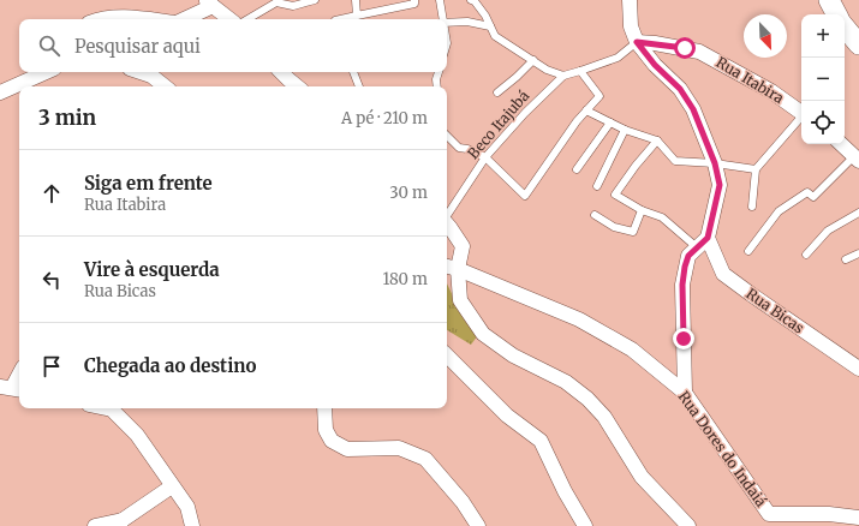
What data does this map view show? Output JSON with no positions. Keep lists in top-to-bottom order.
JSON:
{
  "streets": {
    "street": ["Rua Itabira", "Rua Bicas", "Rua Dores do Indaiá"],
    "lane": ["Beco Itajubá"]
  },
  "north": "bottom right",
  "page": {
    "map_buttons": ["+", "−"],
    "search": "Pesquisar aqui",
    "heading": ["3 min", "A pé · 210 m"],
    "list": [
      ["Siga em frente", "Rua Itabira", "30 m"],
      ["Vire à esquerda", "Rua Bicas", "180 m"],
      "Chegada ao destino"
    ]
  }
}
